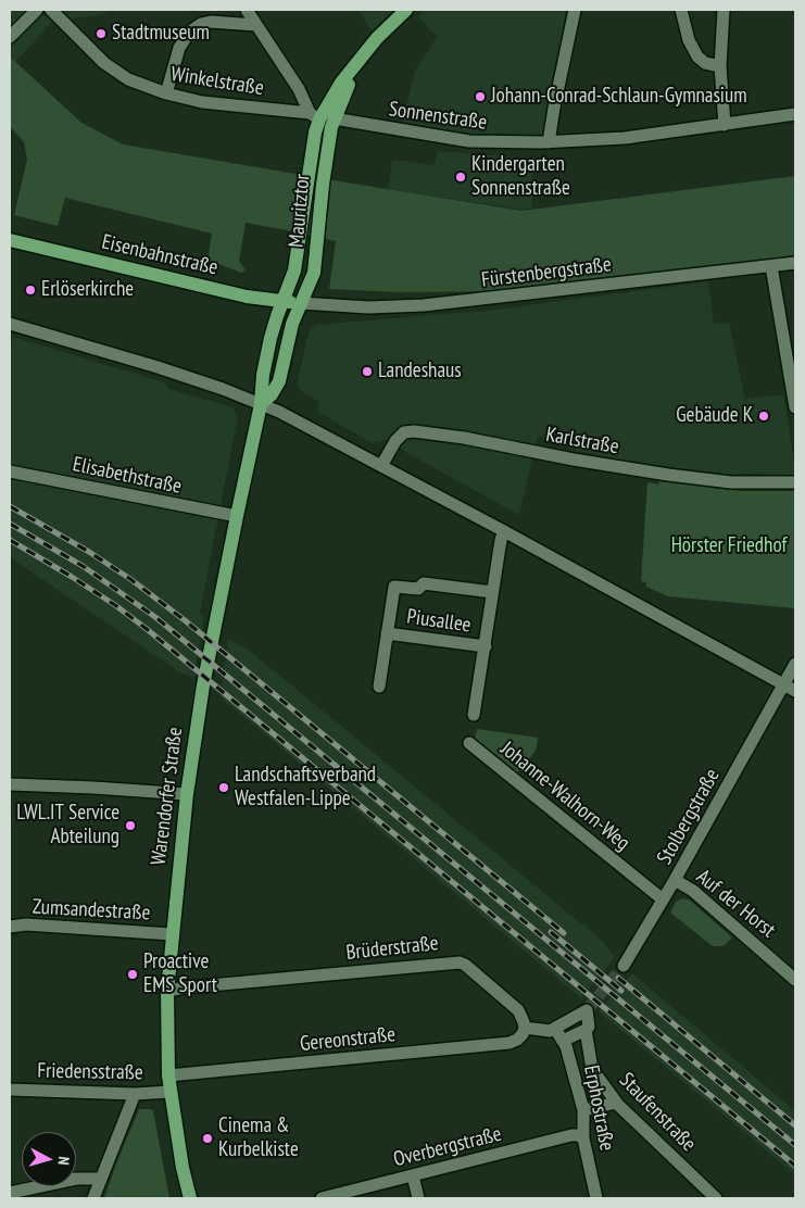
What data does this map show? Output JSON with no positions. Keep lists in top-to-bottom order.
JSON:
{
  "streets": {
    "main road": ["Mauritztor", "Eisenbahnstraße", "Warendorfer Straße"],
    "street": [
      "Winkelstraße",
      "Sonnenstraße",
      "Fürstenbergstraße",
      "Karlstraße",
      "Elisabethstraße",
      "Piusallee",
      "Johanne-Walhorn-Weg",
      "Stolbergstraße",
      "Auf der Horst",
      "Zumsandestraße",
      "Brüderstraße",
      "Gereonstraße",
      "Friedensstraße",
      "Erphostraße",
      "Staufenstraße",
      "Overbergstraße"
    ]
  },
  "crossings": [
    ["Winkelstraße", "Sonnenstraße"],
    ["Winkelstraße", "Mauritztor"],
    ["Sonnenstraße", "Mauritztor"],
    ["Mauritztor", "Eisenbahnstraße"],
    ["Mauritztor", "Fürstenbergstraße"],
    ["Mauritztor", "Warendorfer Straße"],
    ["Eisenbahnstraße", "Fürstenbergstraße"],
    ["Elisabethstraße", "Warendorfer Straße"],
    ["Warendorfer Straße", "Zumsandestraße"],
    ["Warendorfer Straße", "Brüderstraße"],
    ["Warendorfer Straße", "Gereonstraße"],
    ["Warendorfer Straße", "Friedensstraße"],
    ["Johanne-Walhorn-Weg", "Stolbergstraße"],
    ["Stolbergstraße", "Auf der Horst"],
    ["Brüderstraße", "Gereonstraße"],
    ["Erphostraße", "Staufenstraße"],
    ["Erphostraße", "Overbergstraße"]
  ],
  "parks": ["Hörster Friedhof"],
  "places": [
    "Stadtmuseum",
    "Johann-Conrad-Schlaun-Gymnasium",
    "Kindergarten Sonnenstraße",
    "Erlöserkirche",
    "Landeshaus",
    "Gebäude K",
    "Landschaftsverband Westfalen-Lippe",
    "LWL.IT Service Abteilung",
    "Proactive EMS Sport",
    "Cinema & Kurbelkiste"
  ],
  "north": "right"
}
